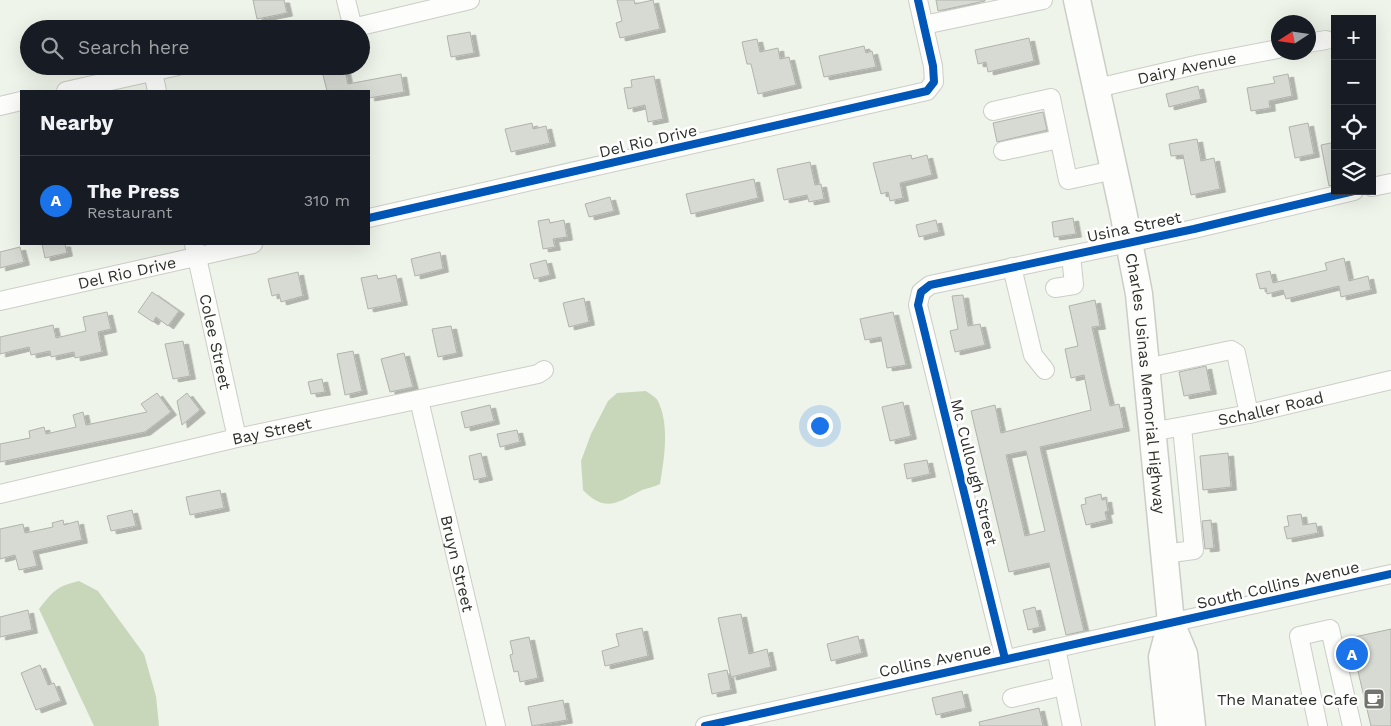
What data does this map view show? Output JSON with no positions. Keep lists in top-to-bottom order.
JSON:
{
  "streets": {
    "highway": ["Charles Usinas Memorial Highway"],
    "street": [
      "Dairy Avenue",
      "Del Rio Drive",
      "Usina Street",
      "Colee Street",
      "Schaller Road",
      "Bay Street",
      "Mc Cullough Street",
      "Bruyn Street",
      "South Collins Avenue",
      "Collins Avenue"
    ]
  },
  "crossings": [
    ["Dairy Avenue", "Charles Usinas Memorial Highway"],
    ["Del Rio Drive", "Colee Street"],
    ["Usina Street", "Charles Usinas Memorial Highway"],
    ["Usina Street", "Mc Cullough Street"],
    ["Colee Street", "Bay Street"],
    ["Charles Usinas Memorial Highway", "Schaller Road"],
    ["Charles Usinas Memorial Highway", "South Collins Avenue"],
    ["Charles Usinas Memorial Highway", "Collins Avenue"],
    ["Bay Street", "Bruyn Street"],
    ["Mc Cullough Street", "Collins Avenue"],
    ["South Collins Avenue", "Collins Avenue"]
  ],
  "places": {
    "cafe": ["The Manatee Cafe"]
  },
  "north": "left",
  "page": {
    "map_buttons": ["+", "−"],
    "search": "Search here",
    "heading": "Nearby",
    "list": [
      {
        "mark": "A",
        "name": "The Press",
        "note": "Restaurant",
        "value": "310 m"
      }
    ],
    "pins": "A"
  }
}
